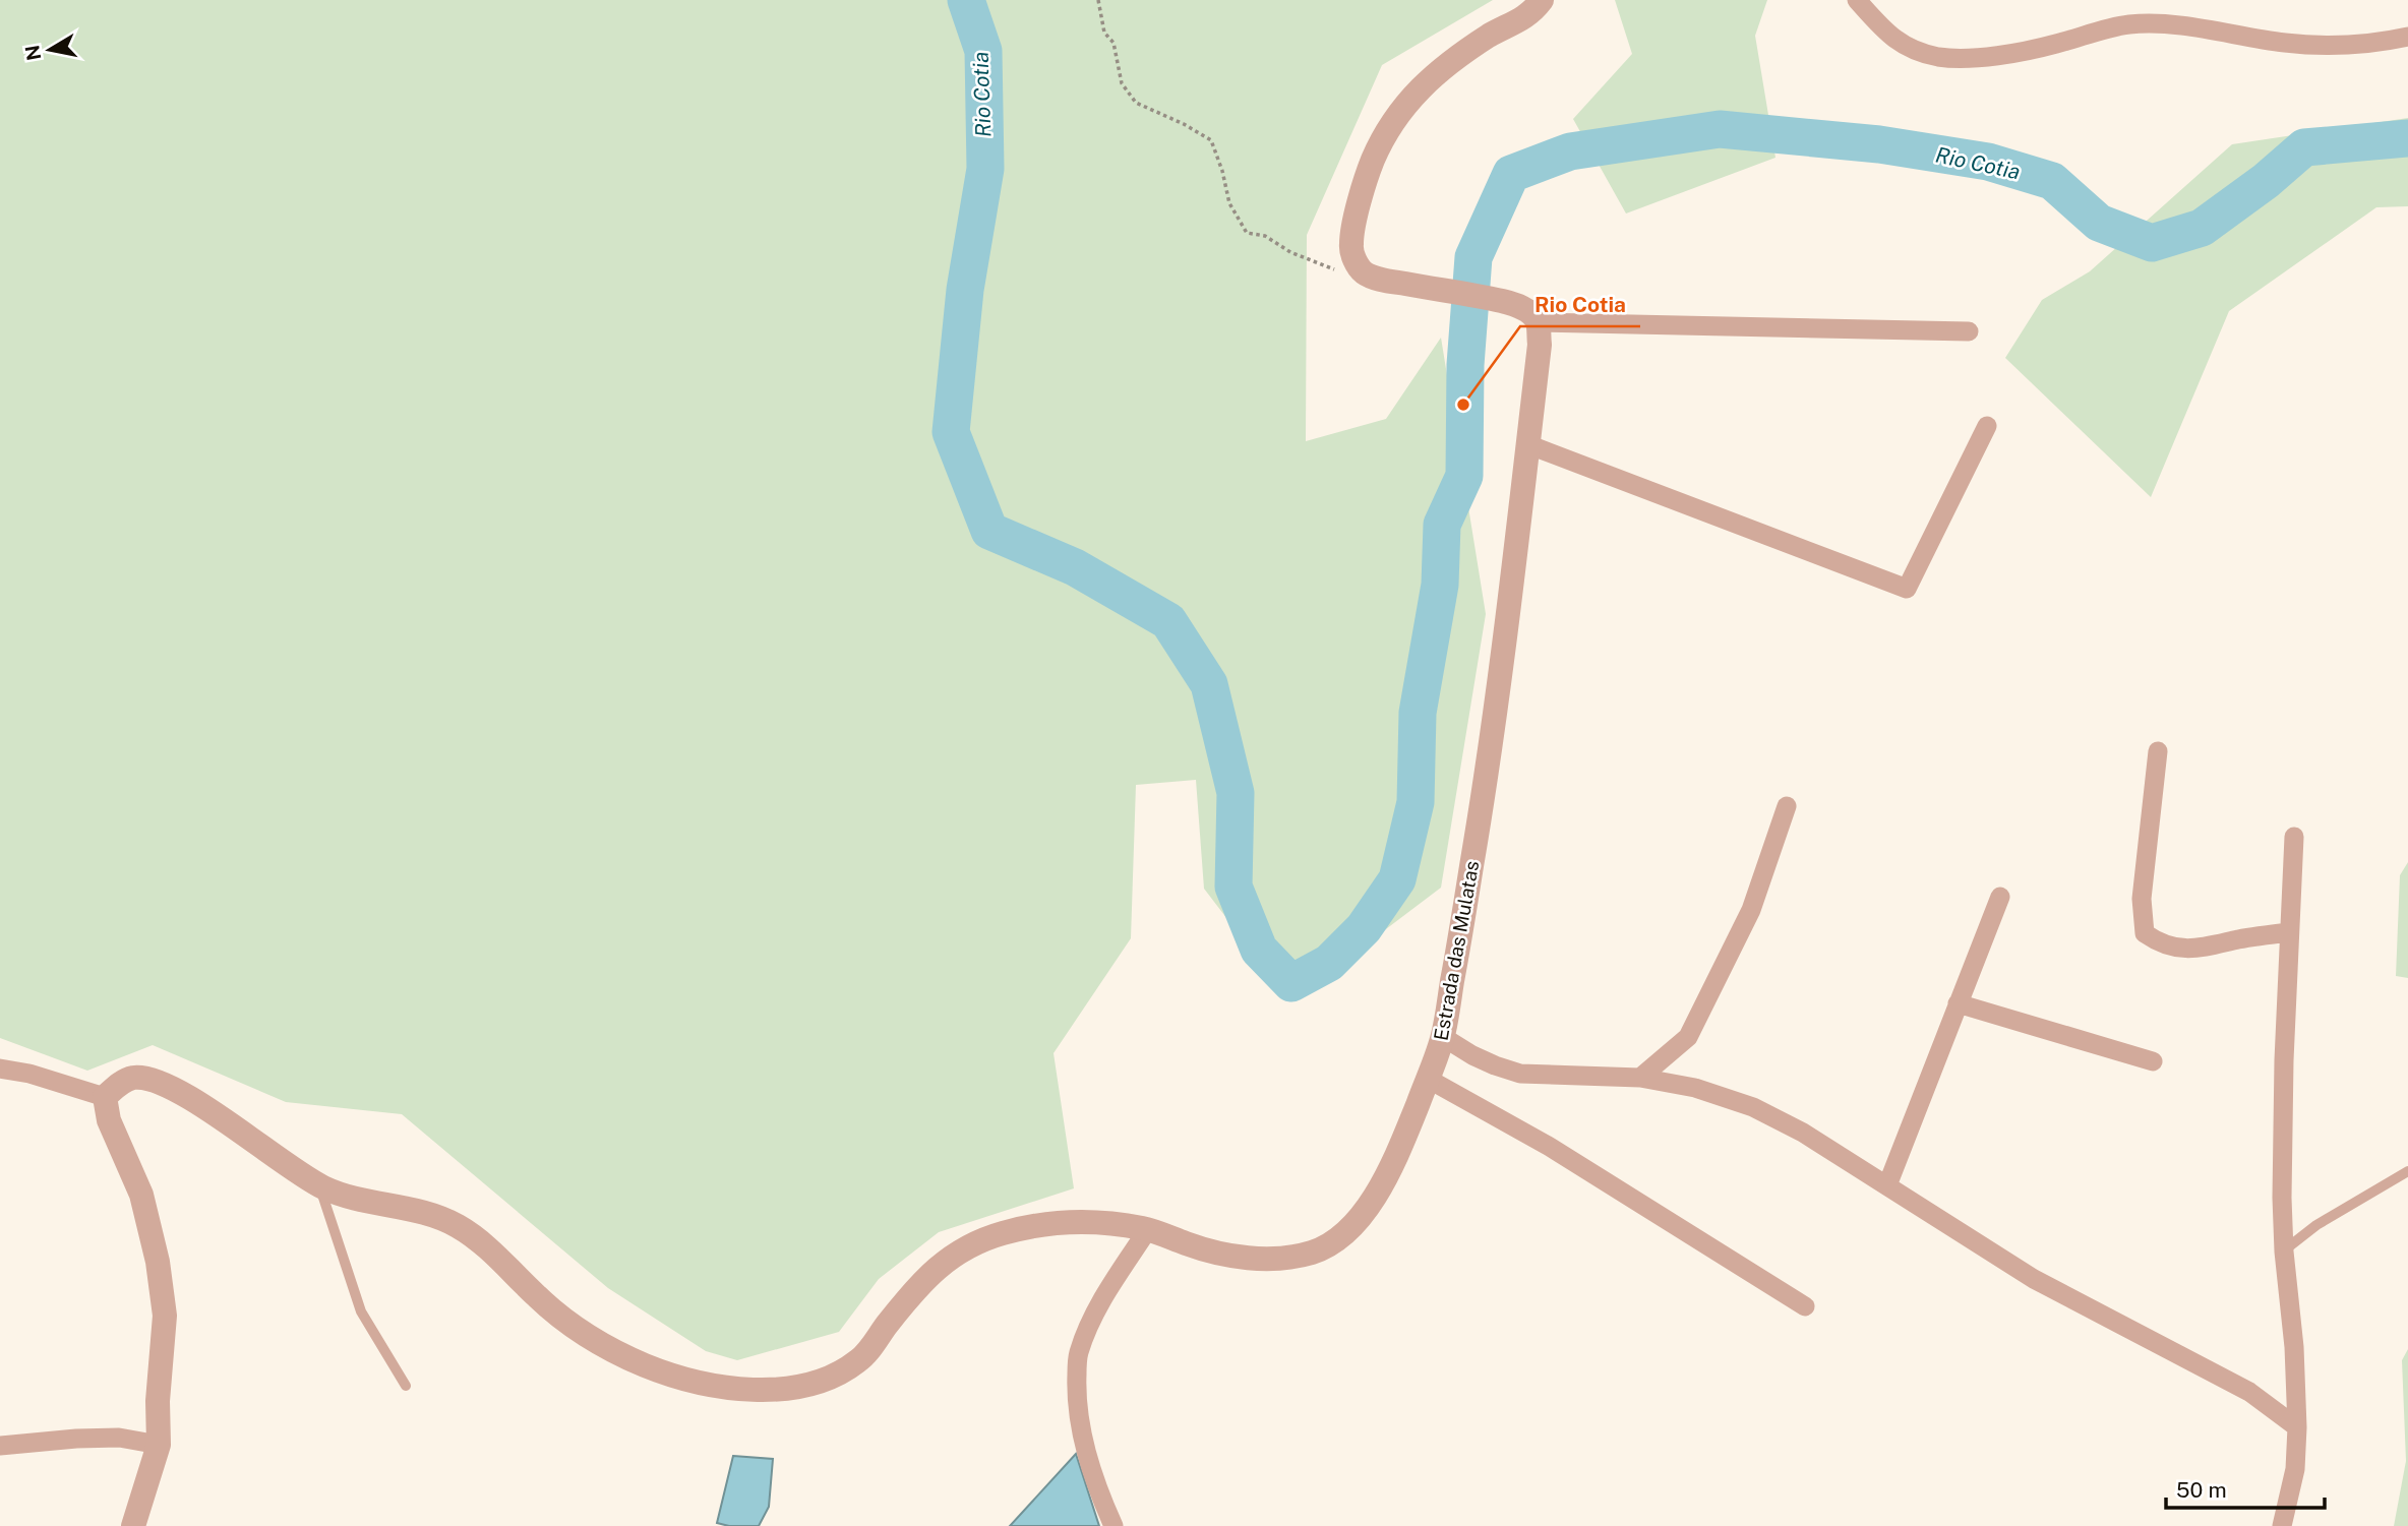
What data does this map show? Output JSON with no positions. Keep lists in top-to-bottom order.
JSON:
{
  "streets": {
    "street": ["Estrada das Mulatas"]
  },
  "water": ["Rio Cotia"],
  "places": ["Rio Cotia"],
  "scale_bar": "50 m",
  "north": "left"
}
